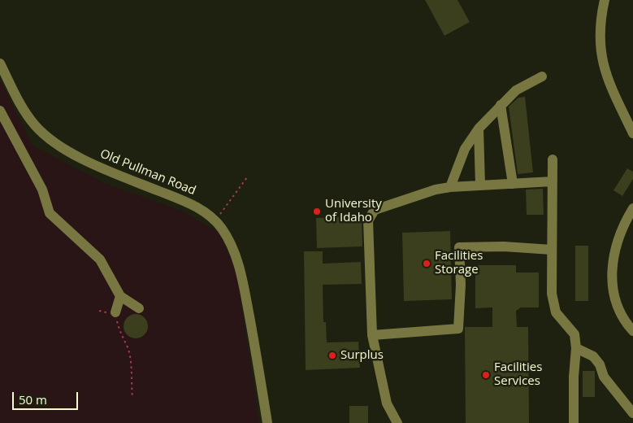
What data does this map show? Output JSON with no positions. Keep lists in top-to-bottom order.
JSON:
{
  "streets": {
    "street": ["Old Pullman Road"]
  },
  "places": [
    "University of Idaho",
    "Facilities Storage",
    "Surplus",
    "Facilities Services"
  ],
  "scale_bar": "50 m"
}
